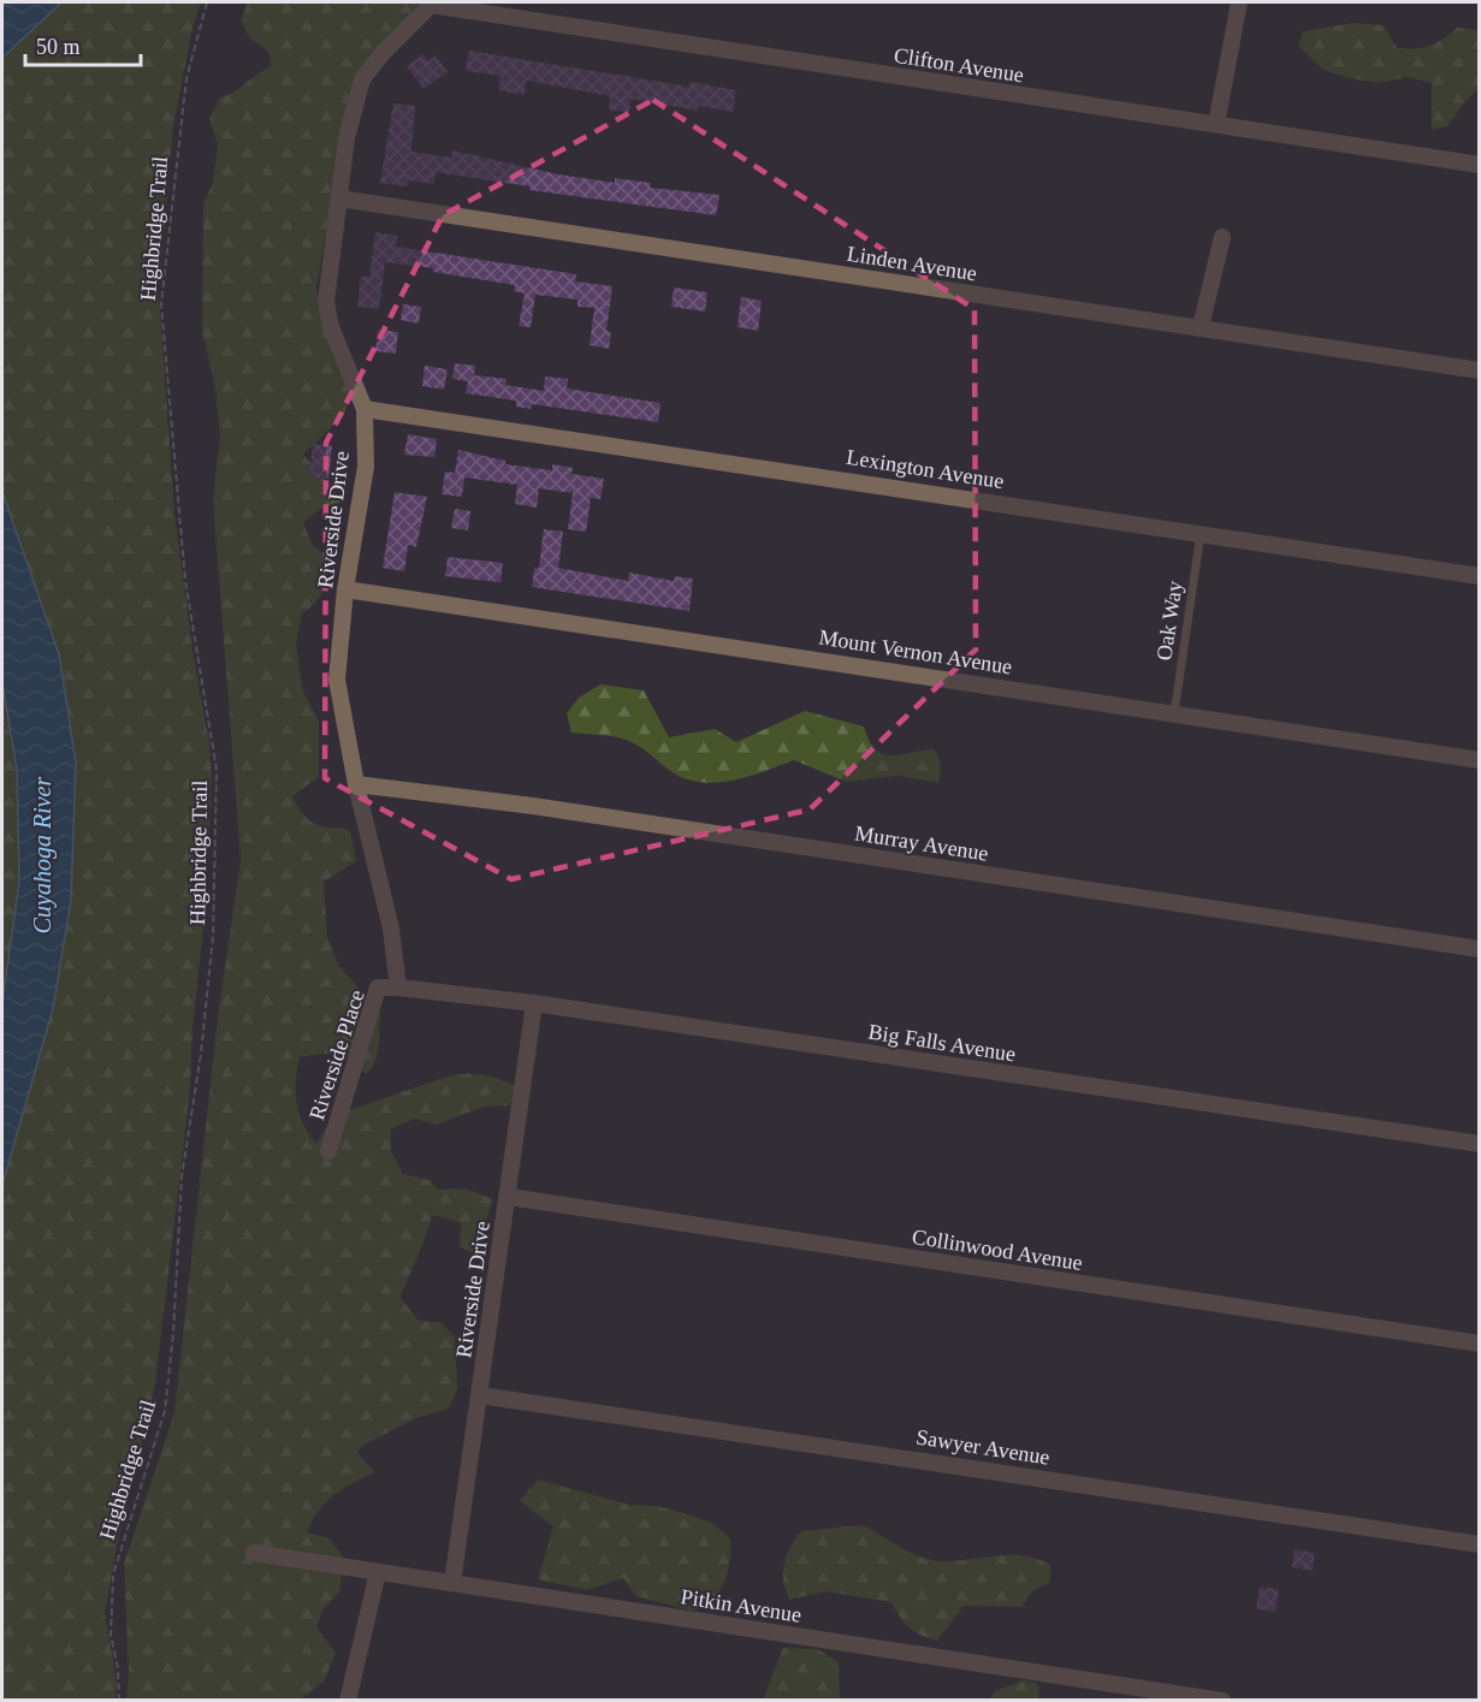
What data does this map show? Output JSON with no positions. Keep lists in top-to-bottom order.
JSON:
{
  "streets": {
    "street": [
      "Clifton Avenue",
      "Linden Avenue",
      "Lexington Avenue",
      "Riverside Drive",
      "Mount Vernon Avenue",
      "Murray Avenue",
      "Big Falls Avenue",
      "Riverside Place",
      "Collinwood Avenue",
      "Sawyer Avenue",
      "Pitkin Avenue"
    ],
    "lane": ["Oak Way"],
    "path": ["Highbridge Trail"]
  },
  "crossings": [
    ["Clifton Avenue", "Riverside Drive"],
    ["Linden Avenue", "Riverside Drive"],
    ["Lexington Avenue", "Riverside Drive"],
    ["Lexington Avenue", "Oak Way"],
    ["Riverside Drive", "Mount Vernon Avenue"],
    ["Riverside Drive", "Murray Avenue"],
    ["Riverside Drive", "Big Falls Avenue"],
    ["Riverside Drive", "Riverside Place"],
    ["Riverside Drive", "Collinwood Avenue"],
    ["Riverside Drive", "Sawyer Avenue"],
    ["Riverside Drive", "Pitkin Avenue"],
    ["Oak Way", "Mount Vernon Avenue"],
    ["Big Falls Avenue", "Riverside Place"]
  ],
  "water": ["Cuyahoga River"],
  "scale_bar": "50 m"
}
